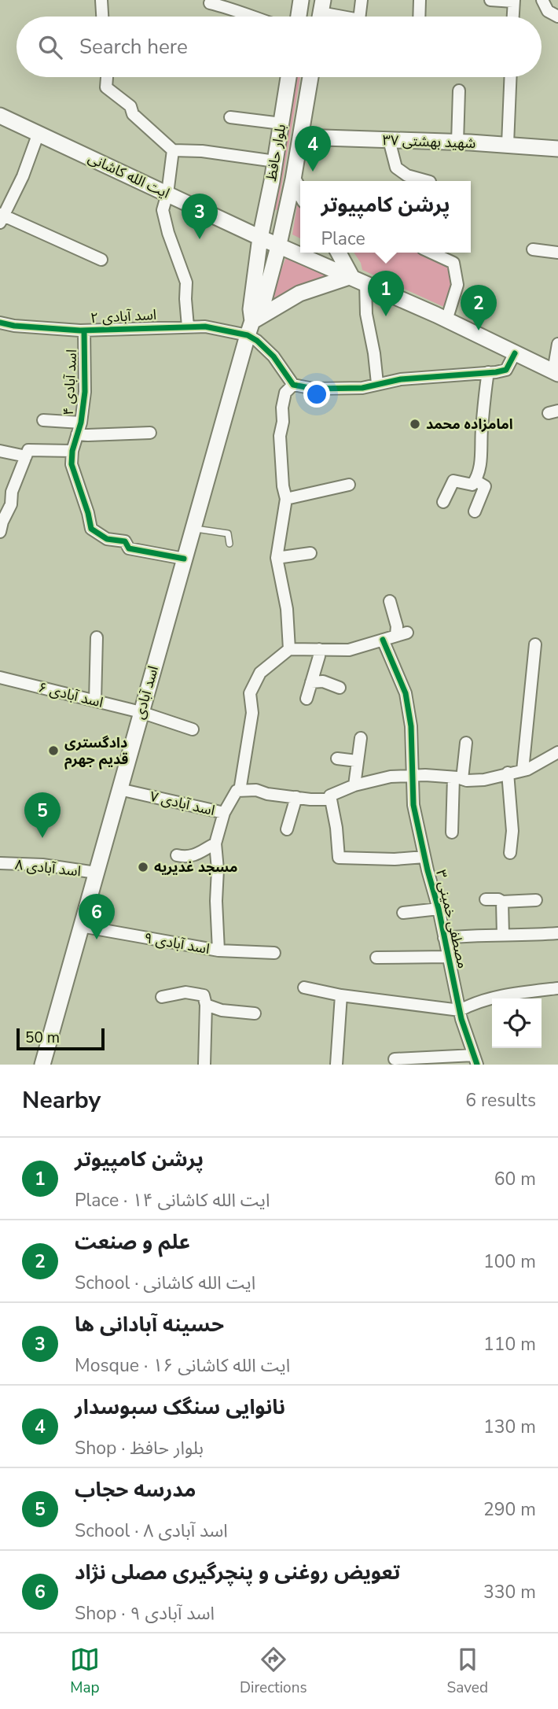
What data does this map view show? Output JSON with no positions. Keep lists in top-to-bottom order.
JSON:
{
  "streets": {
    "main road": [
      "شهید بهشتی ۳۷",
      "بلوار حافظ",
      "ایت الله کاشانی",
      "اسد آبادی"
    ],
    "street": [
      "اسد آبادی ۲",
      "اسد آبادی ۴",
      "اسد آبادی ۶",
      "اسد آبادی ۷",
      "اسد آبادی ۸",
      "مصطفی خمینی ۳",
      "اسد آبادی ۹"
    ]
  },
  "crossings": [
    ["شهید بهشتی ۳۷", "بلوار حافظ"],
    ["بلوار حافظ", "ایت الله کاشانی"],
    ["بلوار حافظ", "اسد آبادی"],
    ["ایت الله کاشانی", "اسد آبادی"],
    ["اسد آبادی ۲", "اسد آبادی ۴"],
    ["اسد آبادی ۲", "اسد آبادی"],
    ["اسد آبادی ۴", "اسد آبادی"],
    ["اسد آبادی", "اسد آبادی ۶"],
    ["اسد آبادی", "اسد آبادی ۷"],
    ["اسد آبادی", "اسد آبادی ۸"],
    ["اسد آبادی", "اسد آبادی ۹"]
  ],
  "places": ["امامزاده محمد", "دادگستری قدیم جهرم", "مسجد غدیریه"],
  "scale_bar": "50 m",
  "page": {
    "search": "Search here",
    "pins": [
      "4",
      "3",
      "1",
      "2",
      "5",
      "6"
    ],
    "popup": ["پرشن کامپیوتر", "Place"],
    "scale": "50 m",
    "heading": ["Nearby", "6 results"],
    "list": [
      {
        "mark": "1",
        "name": "پرشن کامپیوتر",
        "note": "Place · ایت الله کاشانی ۱۴",
        "value": "60 m"
      },
      {
        "mark": "2",
        "name": "علم و صنعت",
        "note": "School · ایت الله کاشانی",
        "value": "100 m"
      },
      {
        "mark": "3",
        "name": "حسینه آبادانی ها",
        "note": "Mosque · ایت الله کاشانی ۱۶",
        "value": "110 m"
      },
      {
        "mark": "4",
        "name": "نانوایی سنگک سبوسدار",
        "note": "Shop · بلوار حافظ",
        "value": "130 m"
      },
      {
        "mark": "5",
        "name": "مدرسه حجاب",
        "note": "School · اسد آبادی ۸",
        "value": "290 m"
      },
      {
        "mark": "6",
        "name": "تعویض روغنی و پنچرگیری مصلی نژاد",
        "note": "Shop · اسد آبادی ۹",
        "value": "330 m"
      }
    ],
    "nav": ["Map", "Directions", "Saved"]
  }
}
